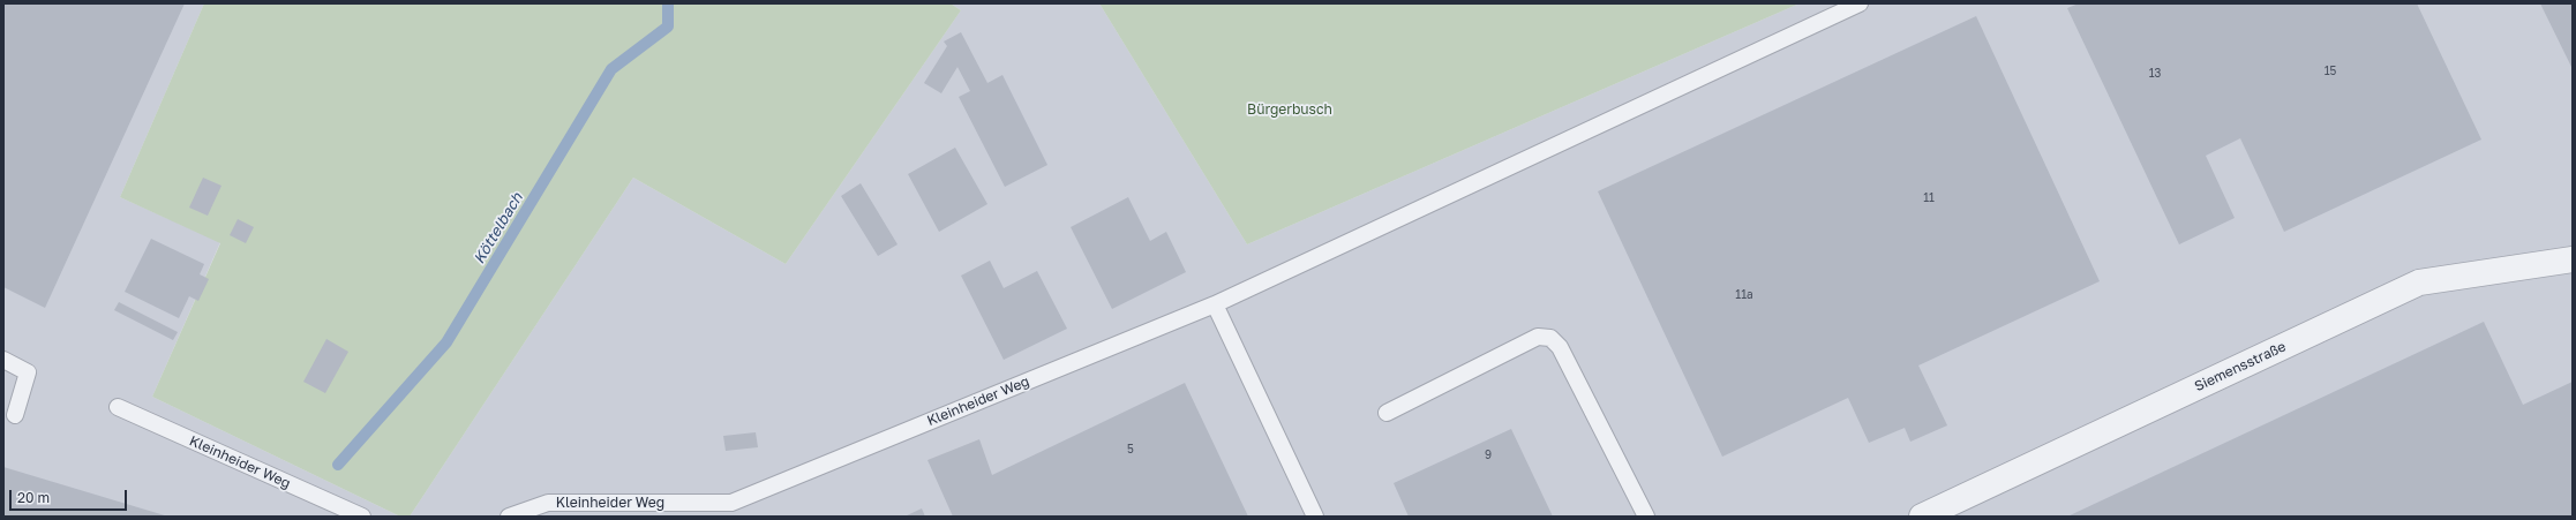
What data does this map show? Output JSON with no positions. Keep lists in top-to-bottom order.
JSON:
{
  "streets": {
    "street": ["Siemensstraße"],
    "lane": ["Kleinheider Weg"]
  },
  "water": ["Köttelbach"],
  "parks": ["Bürgerbusch"],
  "house_numbers": [
    "15",
    "13",
    "11",
    "11a",
    "5",
    "9"
  ],
  "scale_bar": "20 m"
}
